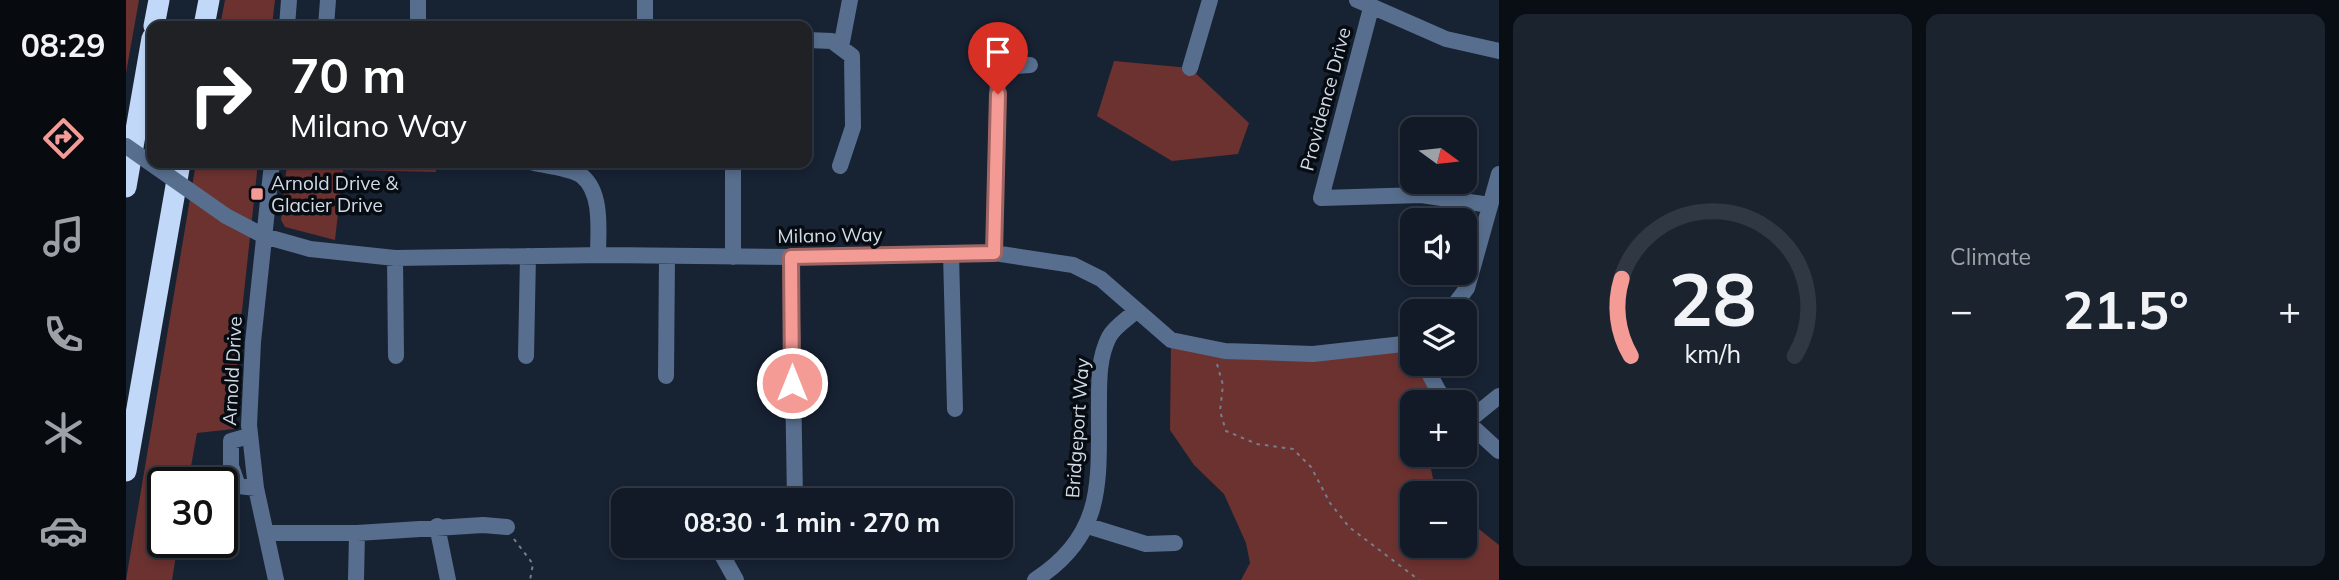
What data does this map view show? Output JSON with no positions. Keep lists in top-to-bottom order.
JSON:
{
  "streets": {
    "street": [
      "Providence Drive",
      "Milano Way",
      "Arnold Drive",
      "Bridgeport Way"
    ]
  },
  "crossings": [
    ["Milano Way", "Arnold Drive"],
    ["Milano Way", "Bridgeport Way"]
  ],
  "places": {
    "transit": ["Arnold Drive & Glacier Drive"]
  },
  "north": "right",
  "page": {
    "tabs": "08:29",
    "tile": "Climate",
    "turn": ["70 m", "Milano Way"],
    "map_buttons": ["+", "−"],
    "heat": ["−", "21.5°", "+"],
    "limit": "30",
    "trip": "08:30 · 1 min · 270 m",
    "gauge": ["28", "km/h"]
  }
}
